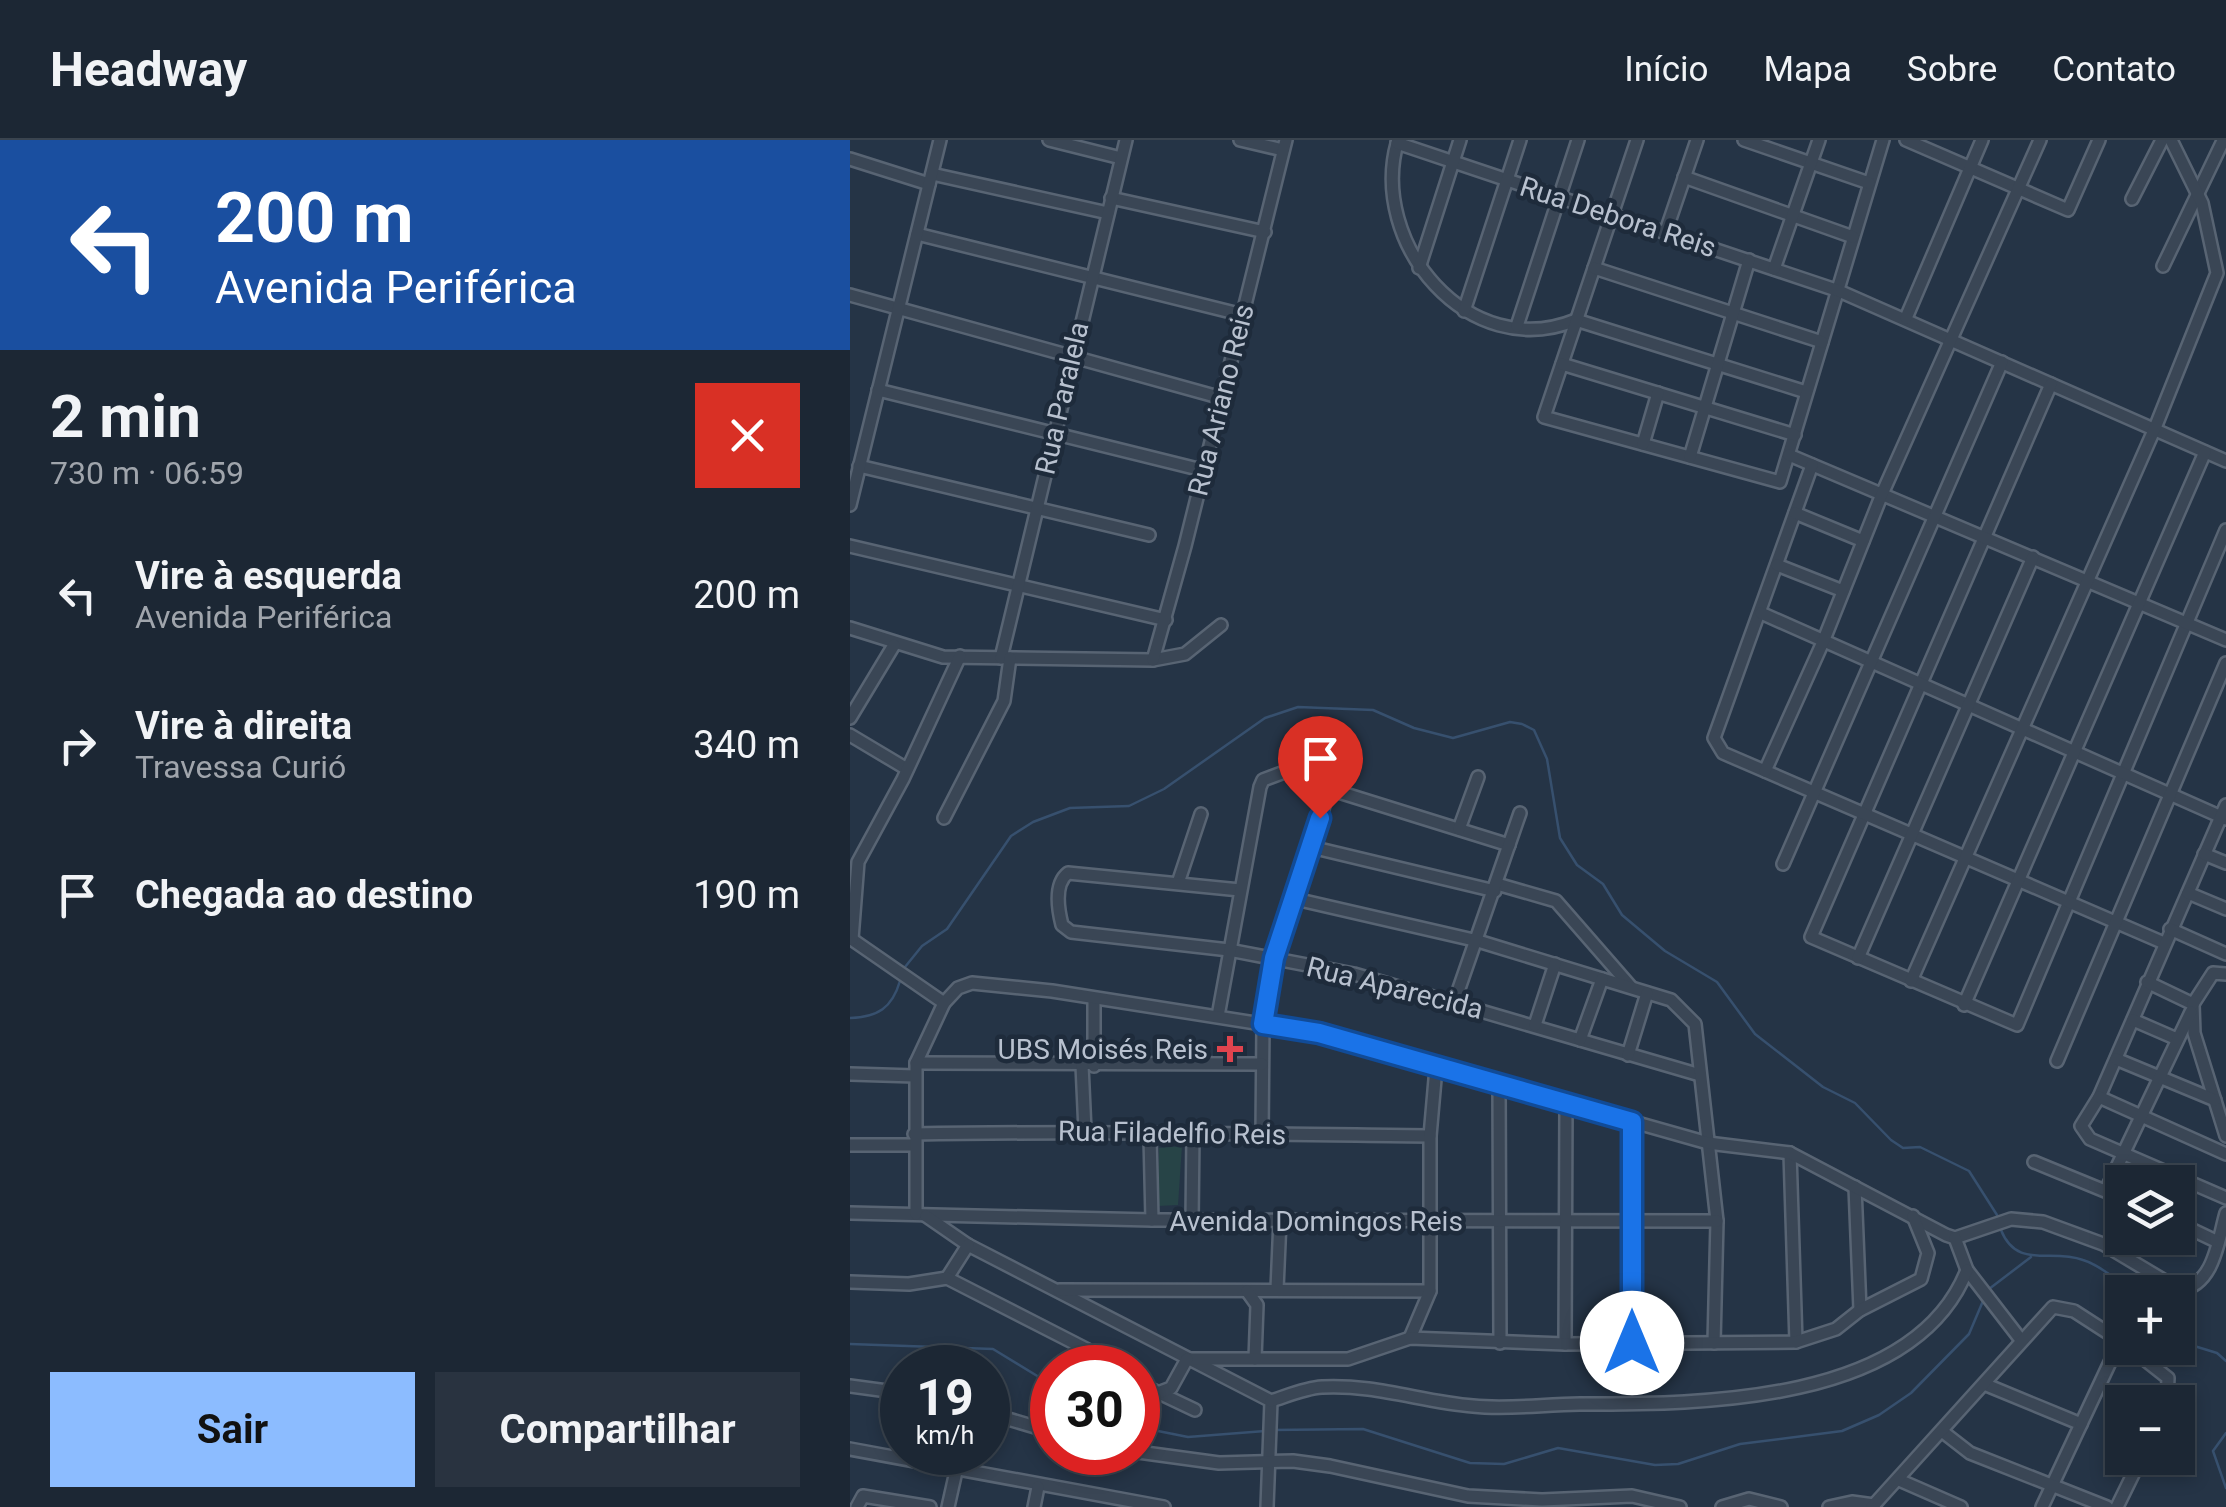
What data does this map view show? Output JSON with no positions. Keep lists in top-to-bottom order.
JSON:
{
  "streets": {
    "street": [
      "Rua Debora Reis",
      "Rua Paralela",
      "Rua Ariano Reis",
      "Rua Aparecida",
      "Rua Filadelfio Reis",
      "Avenida Domingos Reis"
    ]
  },
  "places": {
    "health": ["UBS Moisés Reis"]
  },
  "page": {
    "header": "Headway",
    "nav": [
      "Início",
      "Mapa",
      "Sobre",
      "Contato"
    ],
    "turn": ["200 m", "Avenida Periférica"],
    "heading": ["2 min", "730 m · 06:59"],
    "list": [
      {
        "name": "Vire à esquerda",
        "note": "Avenida Periférica",
        "value": "200 m"
      },
      {
        "name": "Vire à direita",
        "note": "Travessa Curió",
        "value": "340 m"
      },
      {
        "name": "Chegada ao destino",
        "value": "190 m"
      }
    ],
    "map_buttons": ["+", "−"],
    "speed": "19 km/h",
    "limit": "30",
    "buttons": ["Sair", "Compartilhar"]
  }
}
